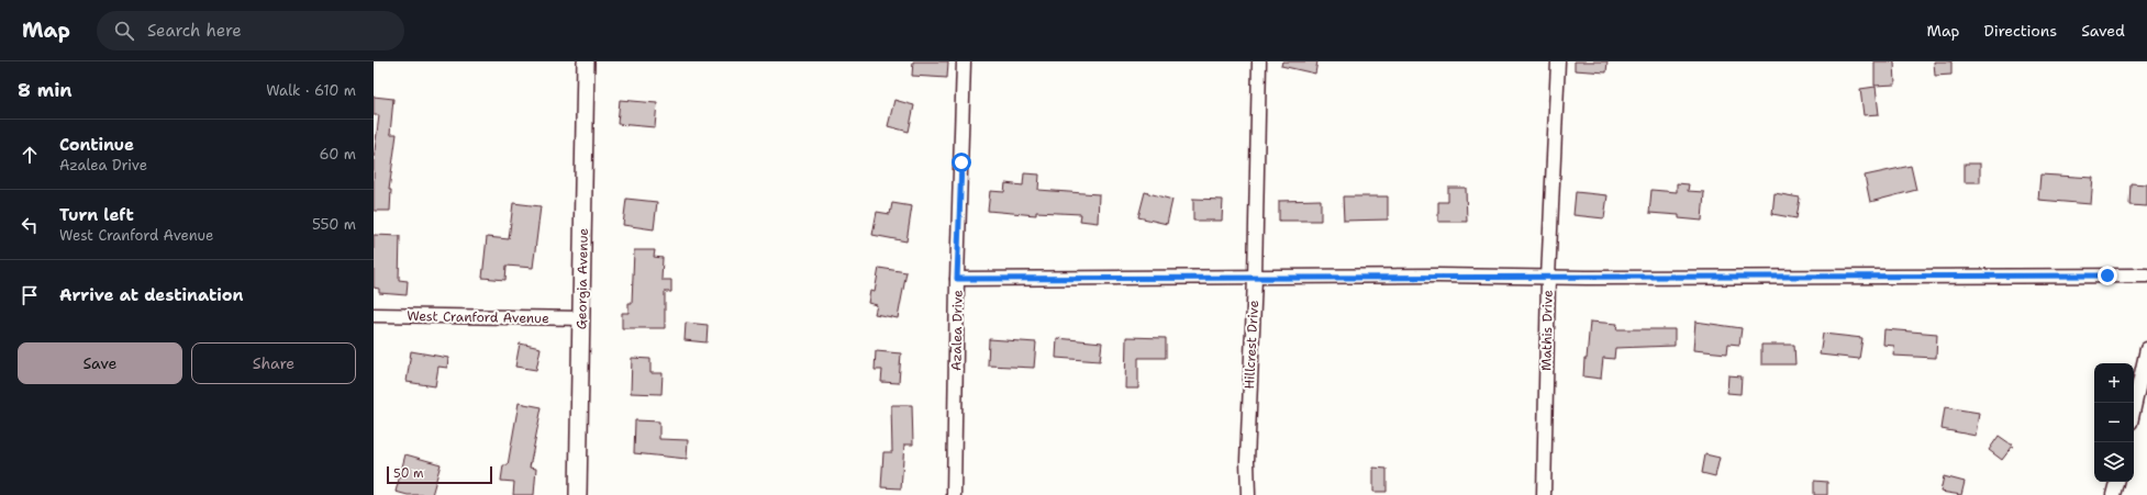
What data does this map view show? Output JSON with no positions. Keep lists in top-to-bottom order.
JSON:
{
  "streets": {
    "street": [
      "Georgia Avenue",
      "West Cranford Avenue",
      "Azalea Drive",
      "Mathis Drive",
      "Hillcrest Drive"
    ]
  },
  "crossings": [
    ["Georgia Avenue", "West Cranford Avenue"]
  ],
  "scale_bar": "50 m",
  "page": {
    "header": "Map",
    "search": "Search here",
    "nav": ["Map", "Directions", "Saved"],
    "heading": ["8 min", "Walk · 610 m"],
    "list": [
      ["Continue", "Azalea Drive", "60 m"],
      ["Turn left", "West Cranford Avenue", "550 m"],
      "Arrive at destination"
    ],
    "buttons": ["Save", "Share"],
    "map_buttons": ["+", "−"],
    "scale": "50 m"
  }
}
